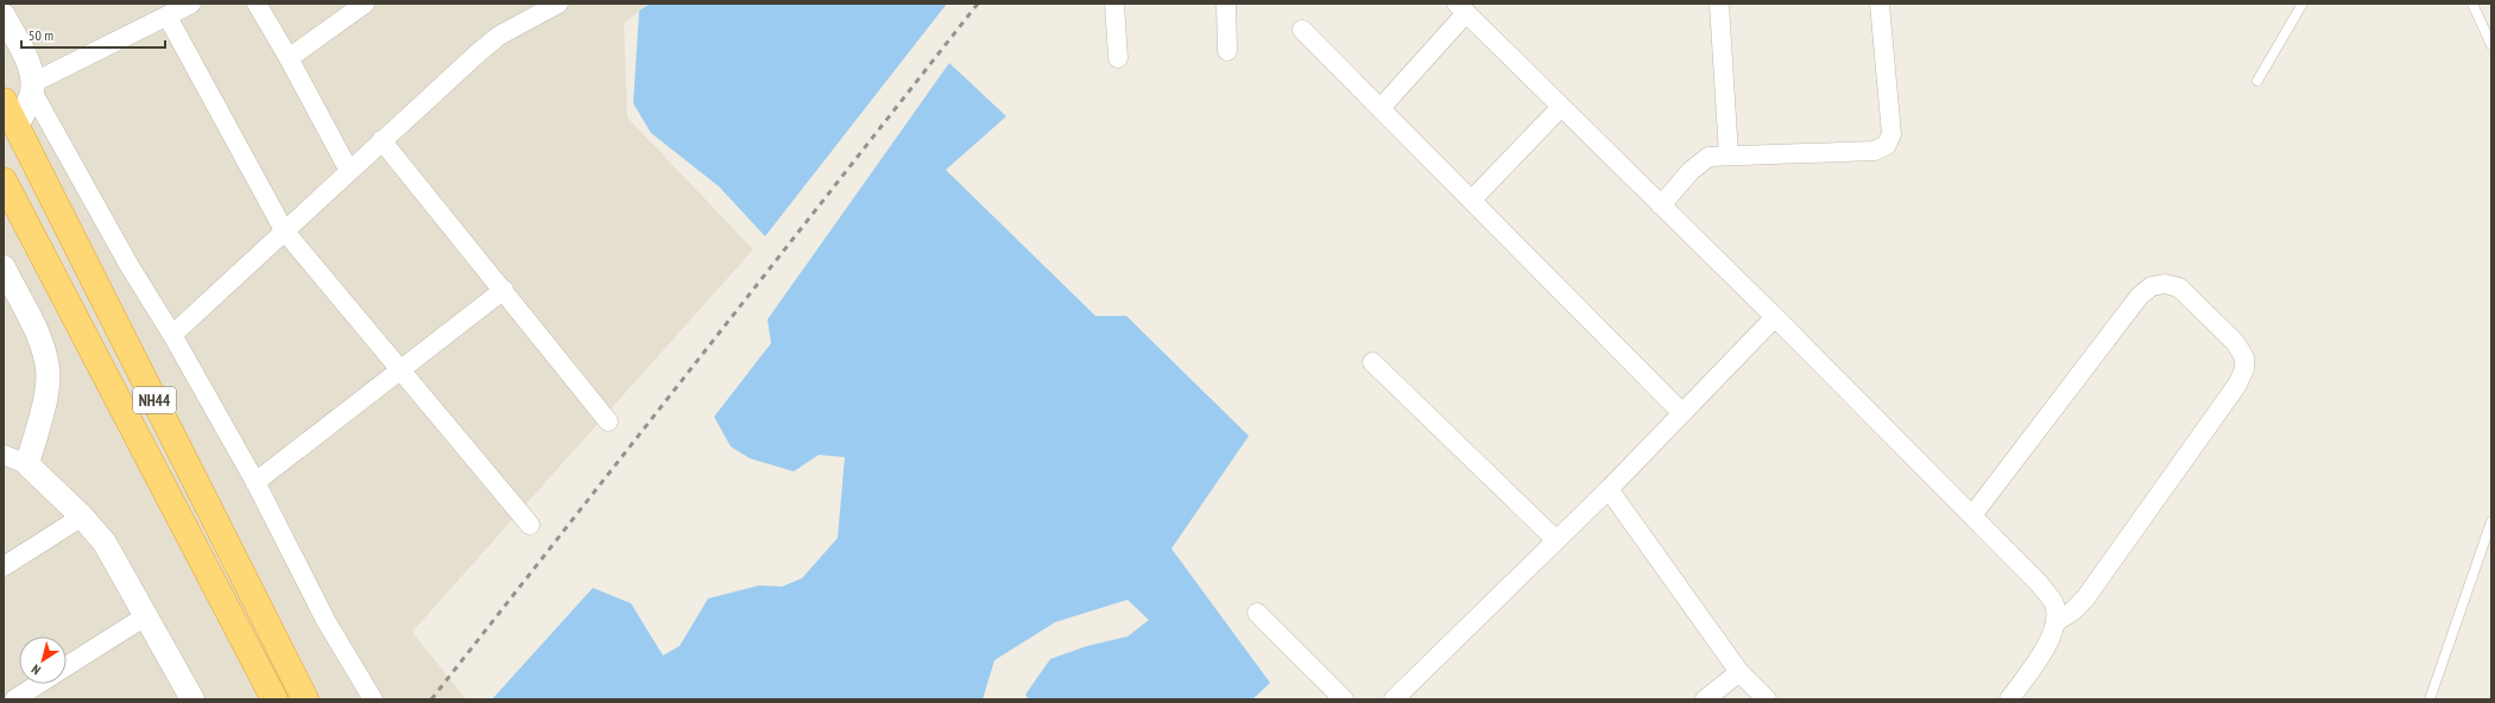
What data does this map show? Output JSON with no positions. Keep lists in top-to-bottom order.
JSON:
{
  "streets": {
    "highway": ["NH44"]
  },
  "scale_bar": "50 m",
  "north": "bottom left"
}
